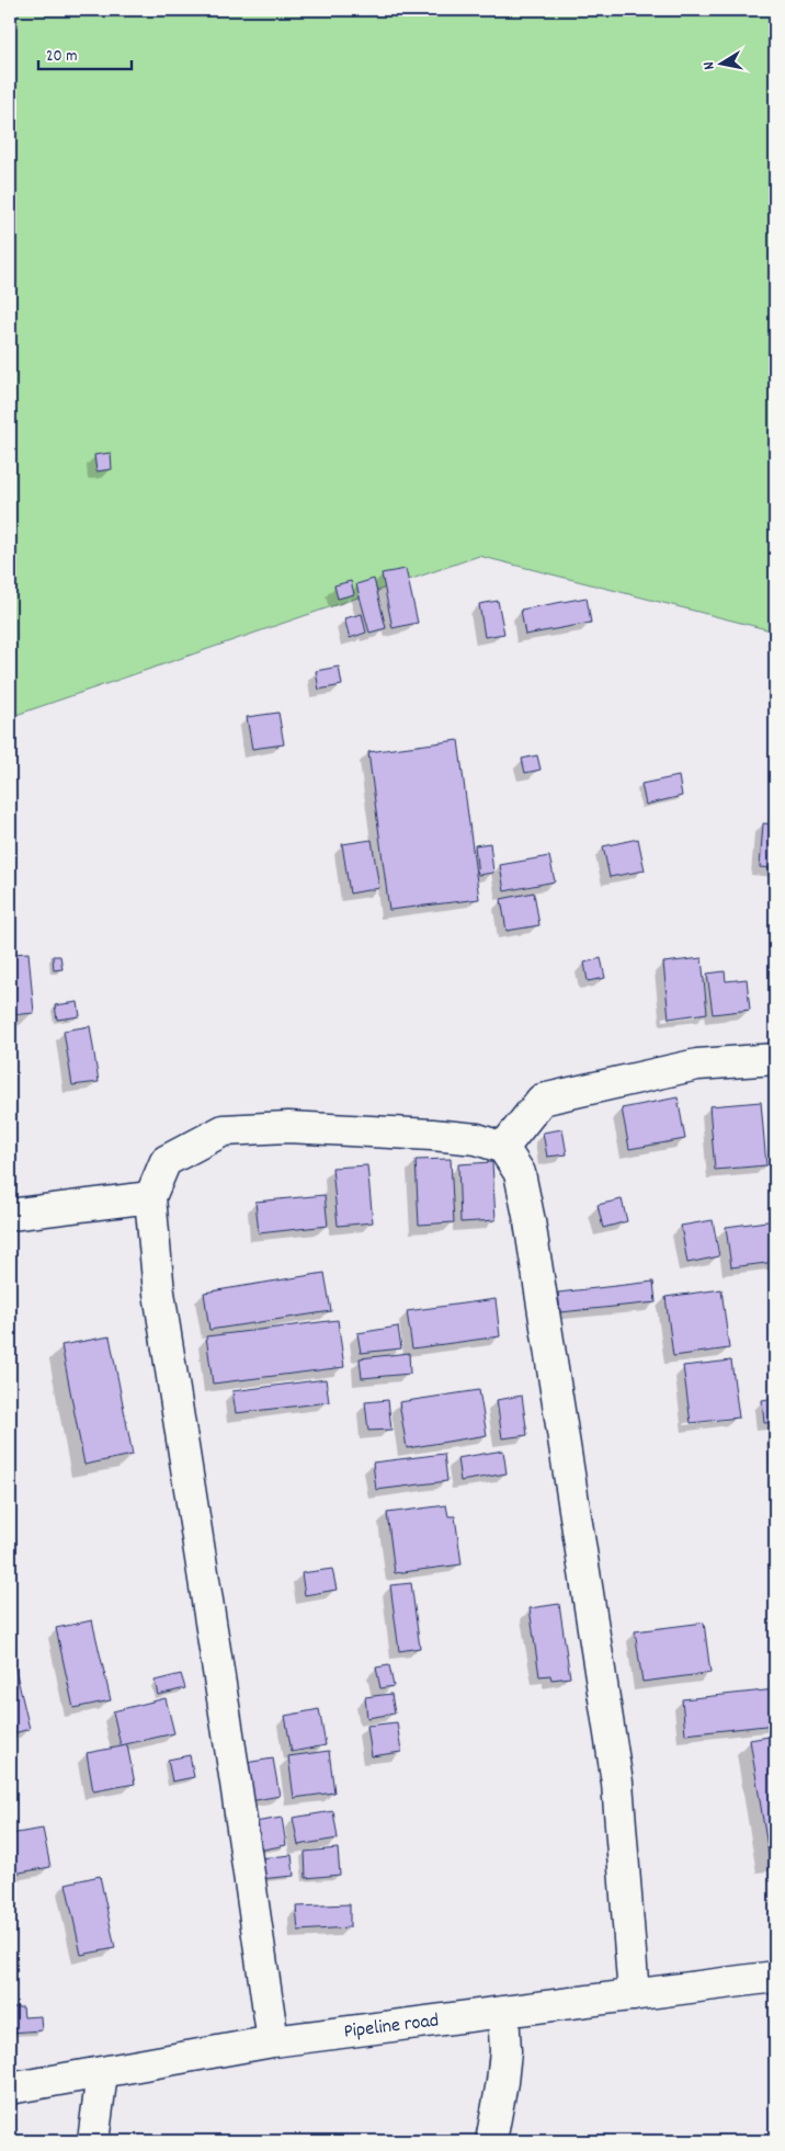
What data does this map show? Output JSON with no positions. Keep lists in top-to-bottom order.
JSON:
{
  "streets": {
    "street": ["Pipeline road"]
  },
  "scale_bar": "20 m",
  "north": "left"
}
